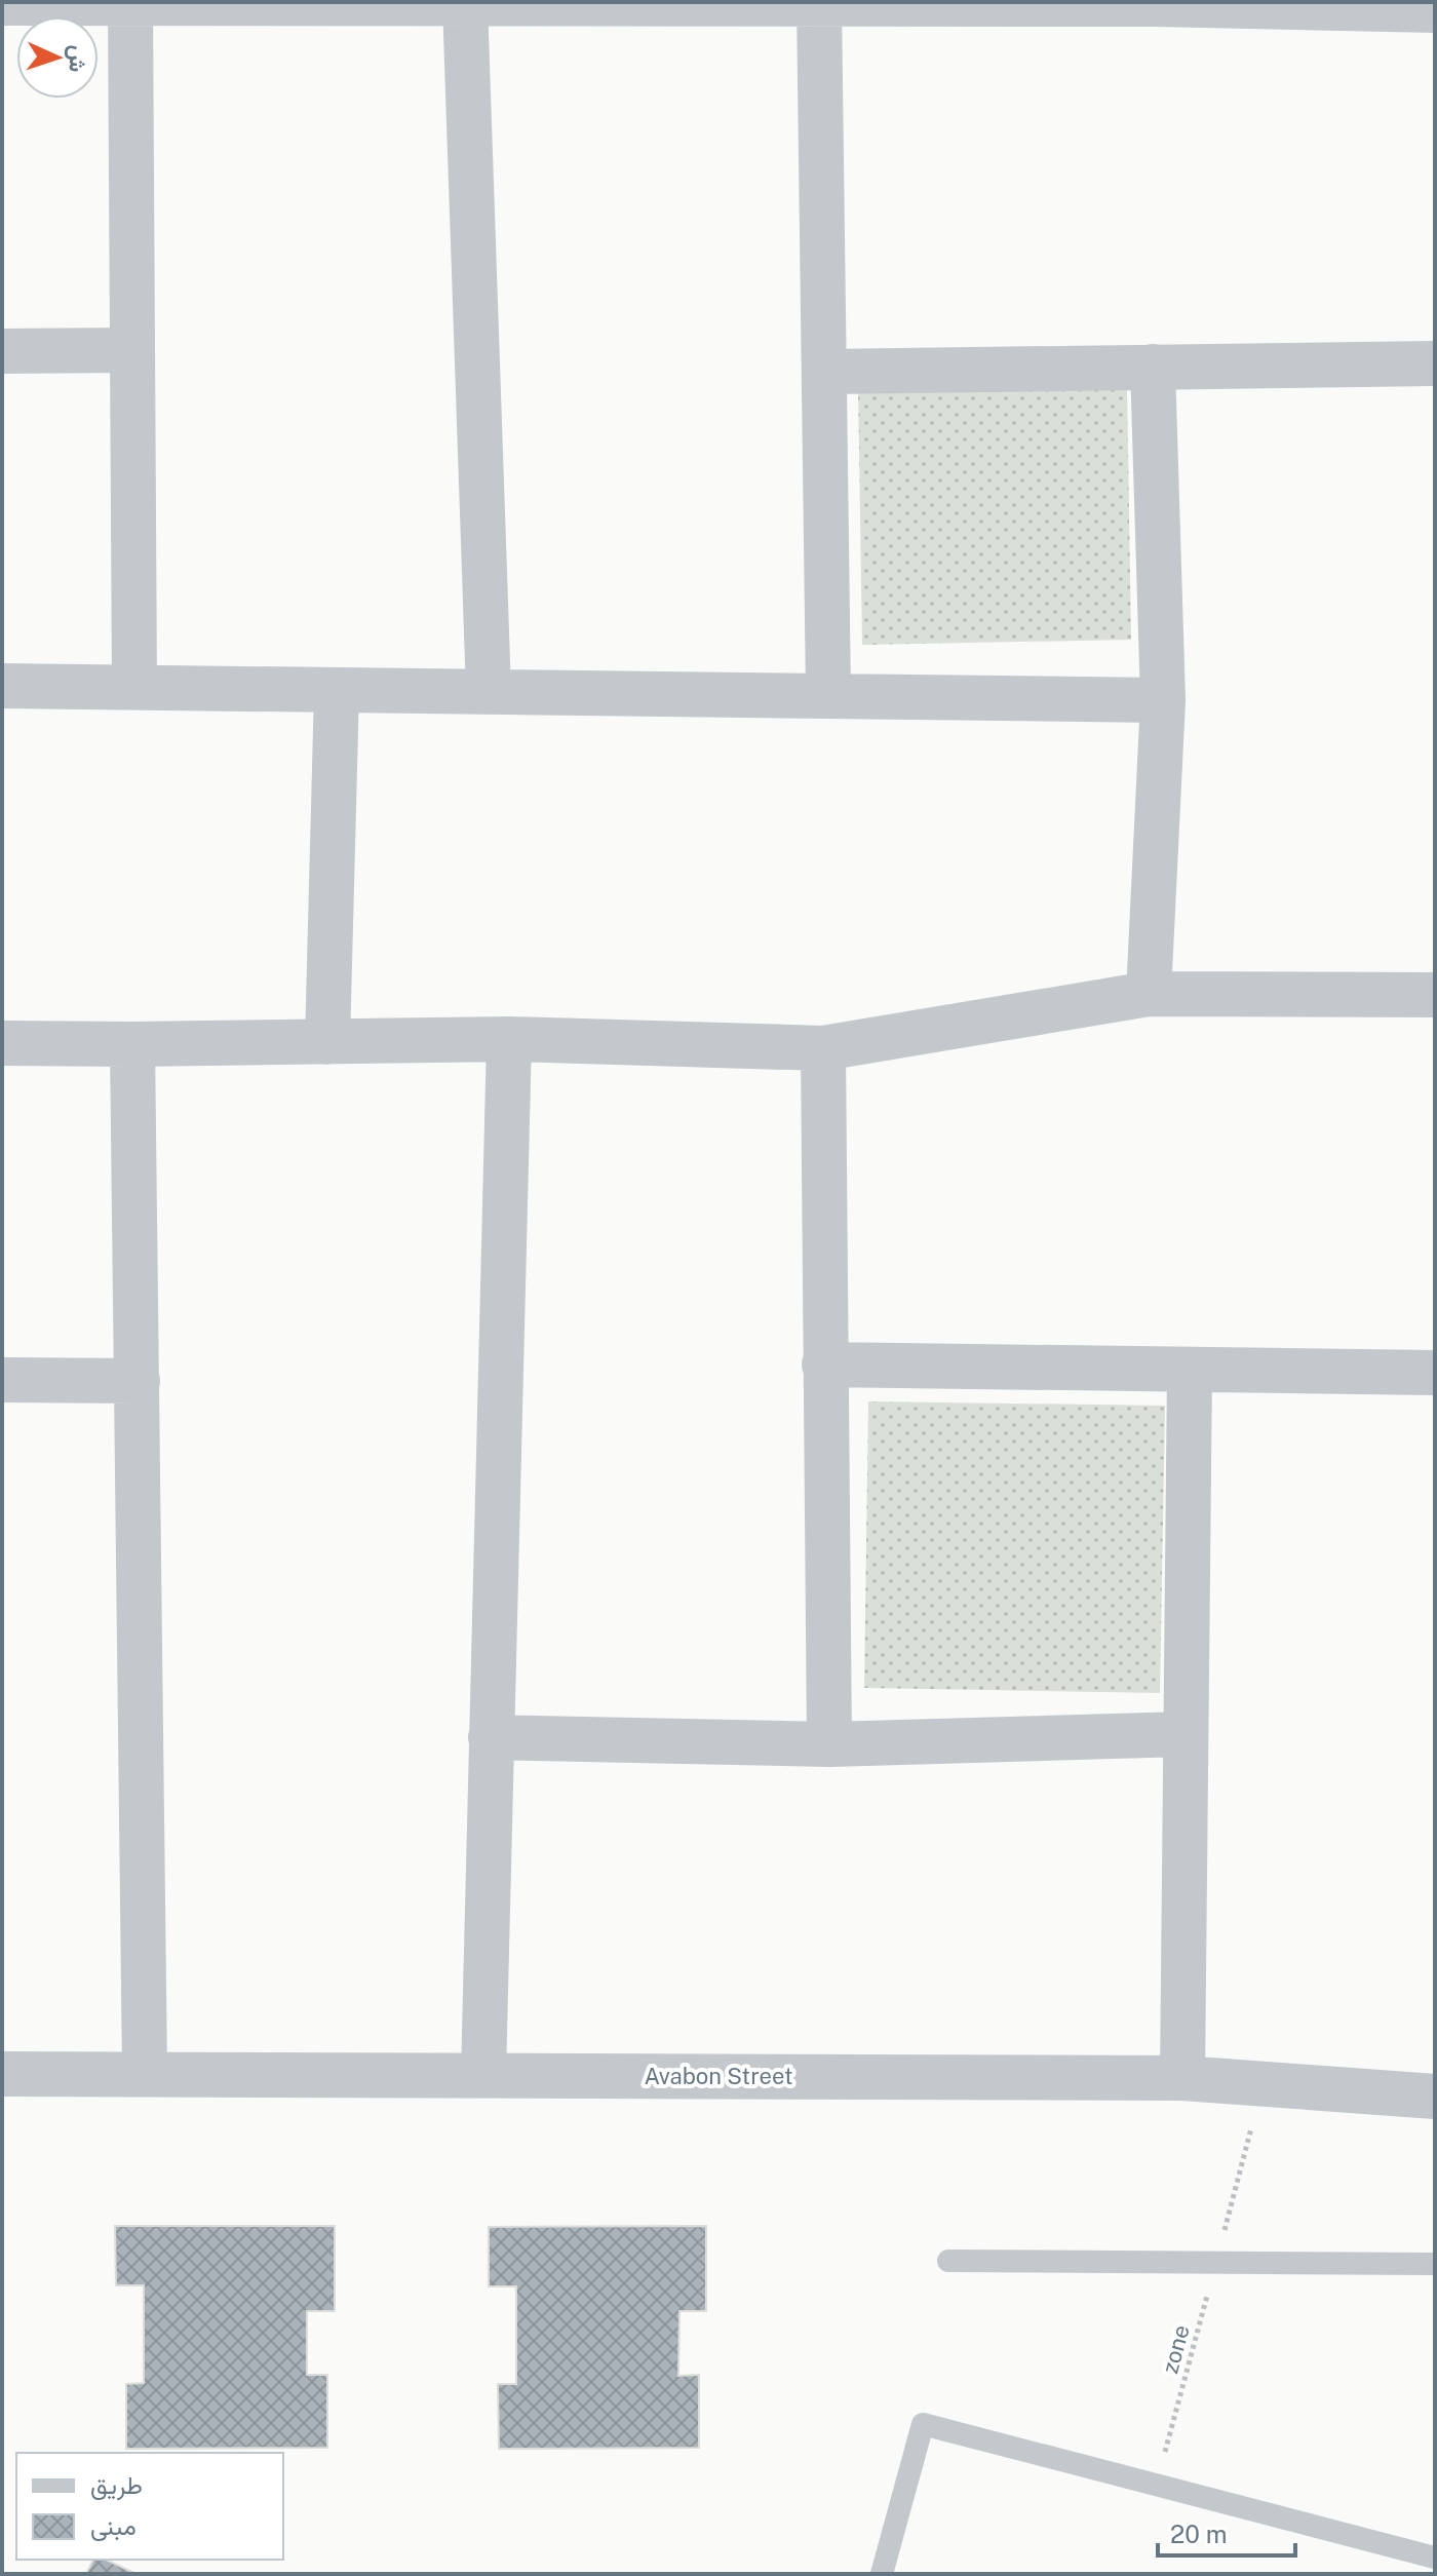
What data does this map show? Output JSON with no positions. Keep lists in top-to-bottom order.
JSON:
{
  "streets": {
    "street": ["Avabon Street"],
    "path": ["zone"]
  },
  "legend": ["طريق", "مبنى"],
  "scale_bar": "20 m",
  "north": "right"
}
